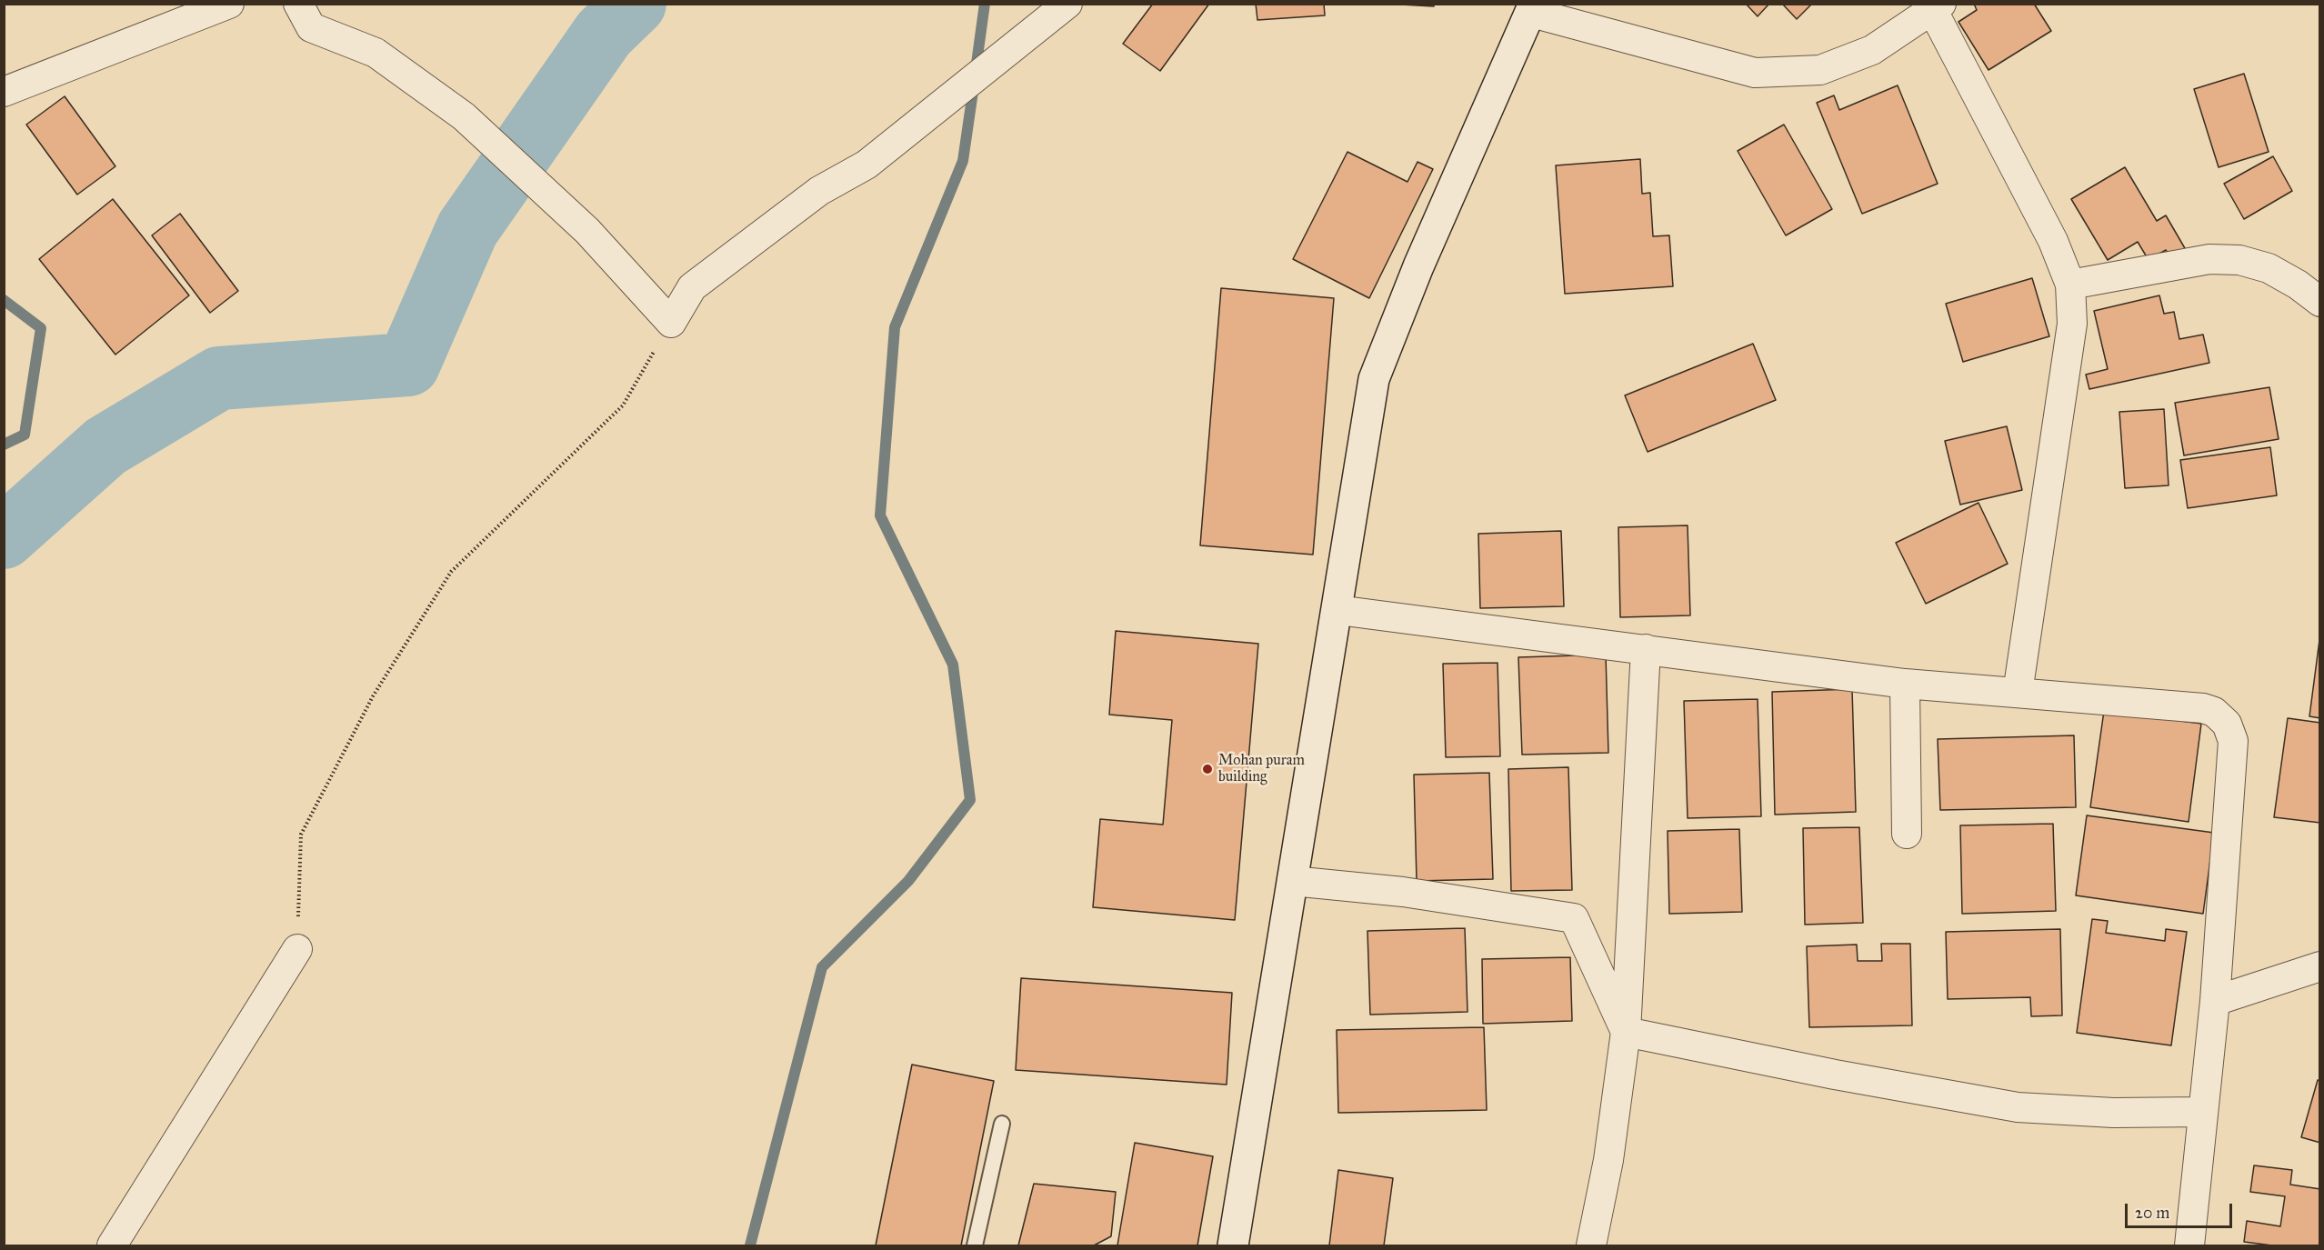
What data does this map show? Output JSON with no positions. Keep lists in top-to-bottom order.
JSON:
{
  "places": ["Mohan puram building"],
  "scale_bar": "20 m"
}
